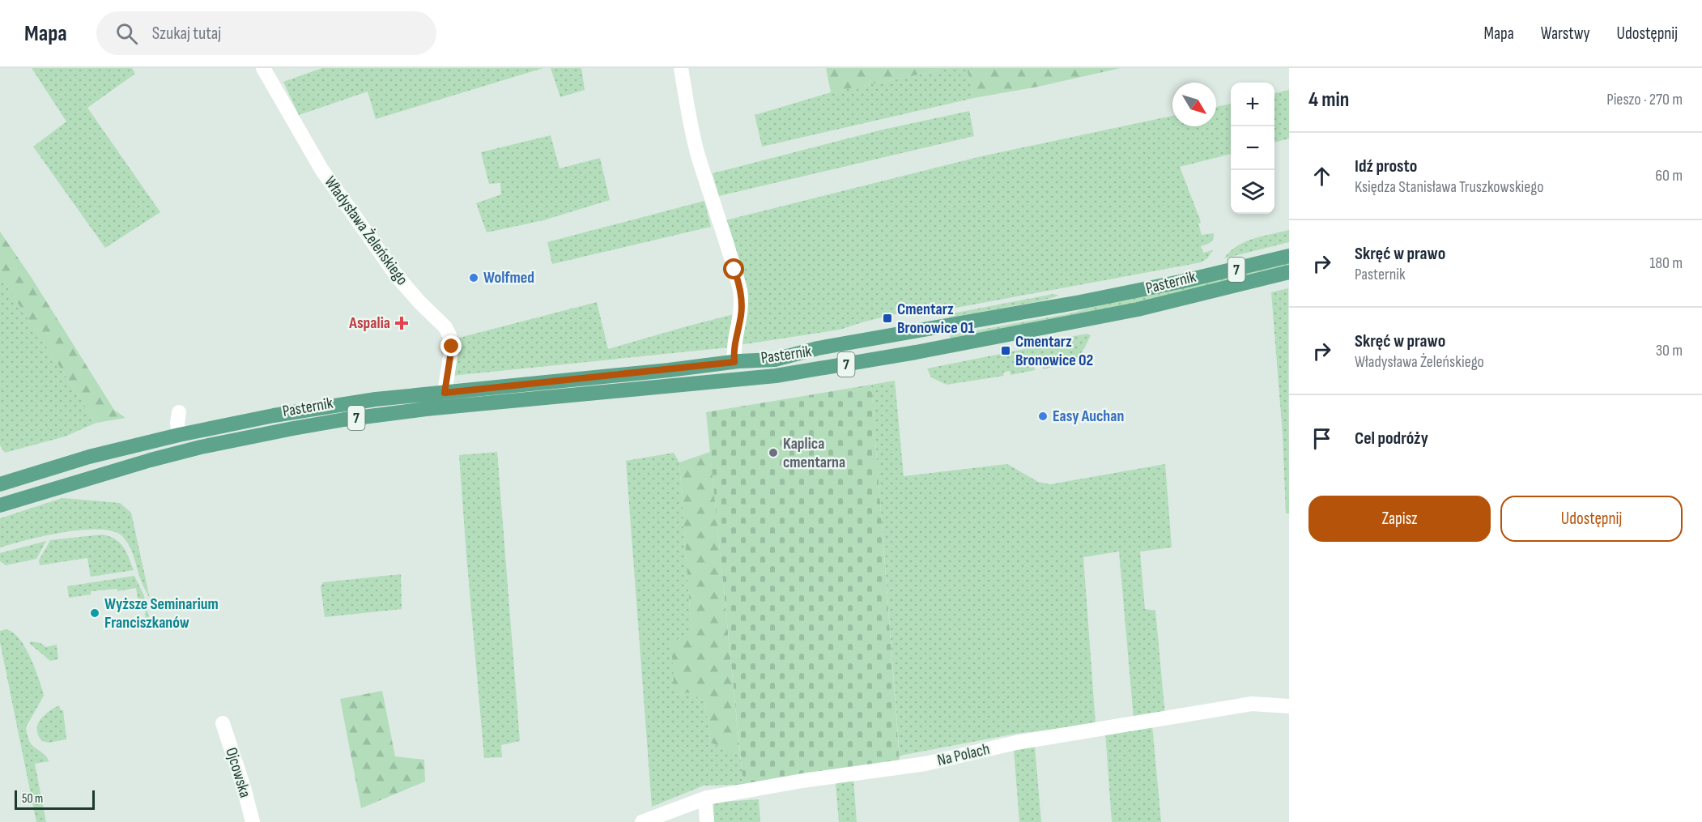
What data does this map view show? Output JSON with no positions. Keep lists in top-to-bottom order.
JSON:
{
  "streets": {
    "main road": ["7", "Pasternik"],
    "street": ["Władysława Żeleńskiego", "Na Polach", "Ojcowska"]
  },
  "crossings": [
    ["Władysława Żeleńskiego", "Pasternik"]
  ],
  "places": {
    "other": [
      "Wolfmed",
      "Easy Auchan",
      "Kaplica cmentarna",
      "Wyższe Seminarium Franciszkanów"
    ],
    "transit": ["Cmentarz Bronowice 01", "Cmentarz Bronowice 02"],
    "health": ["Aspalia"]
  },
  "scale_bar": "50 m",
  "north": "bottom right",
  "page": {
    "header": "Mapa",
    "search": "Szukaj tutaj",
    "nav": ["Mapa", "Warstwy", "Udostępnij"],
    "heading": ["4 min", "Pieszo · 270 m"],
    "map_buttons": ["+", "−"],
    "list": [
      ["Idź prosto", "Księdza Stanisława Truszkowskiego", "60 m"],
      ["Skręć w prawo", "Pasternik", "180 m"],
      ["Skręć w prawo", "Władysława Żeleńskiego", "30 m"],
      "Cel podróży"
    ],
    "buttons": ["Zapisz", "Udostępnij"],
    "scale": "50 m"
  }
}
